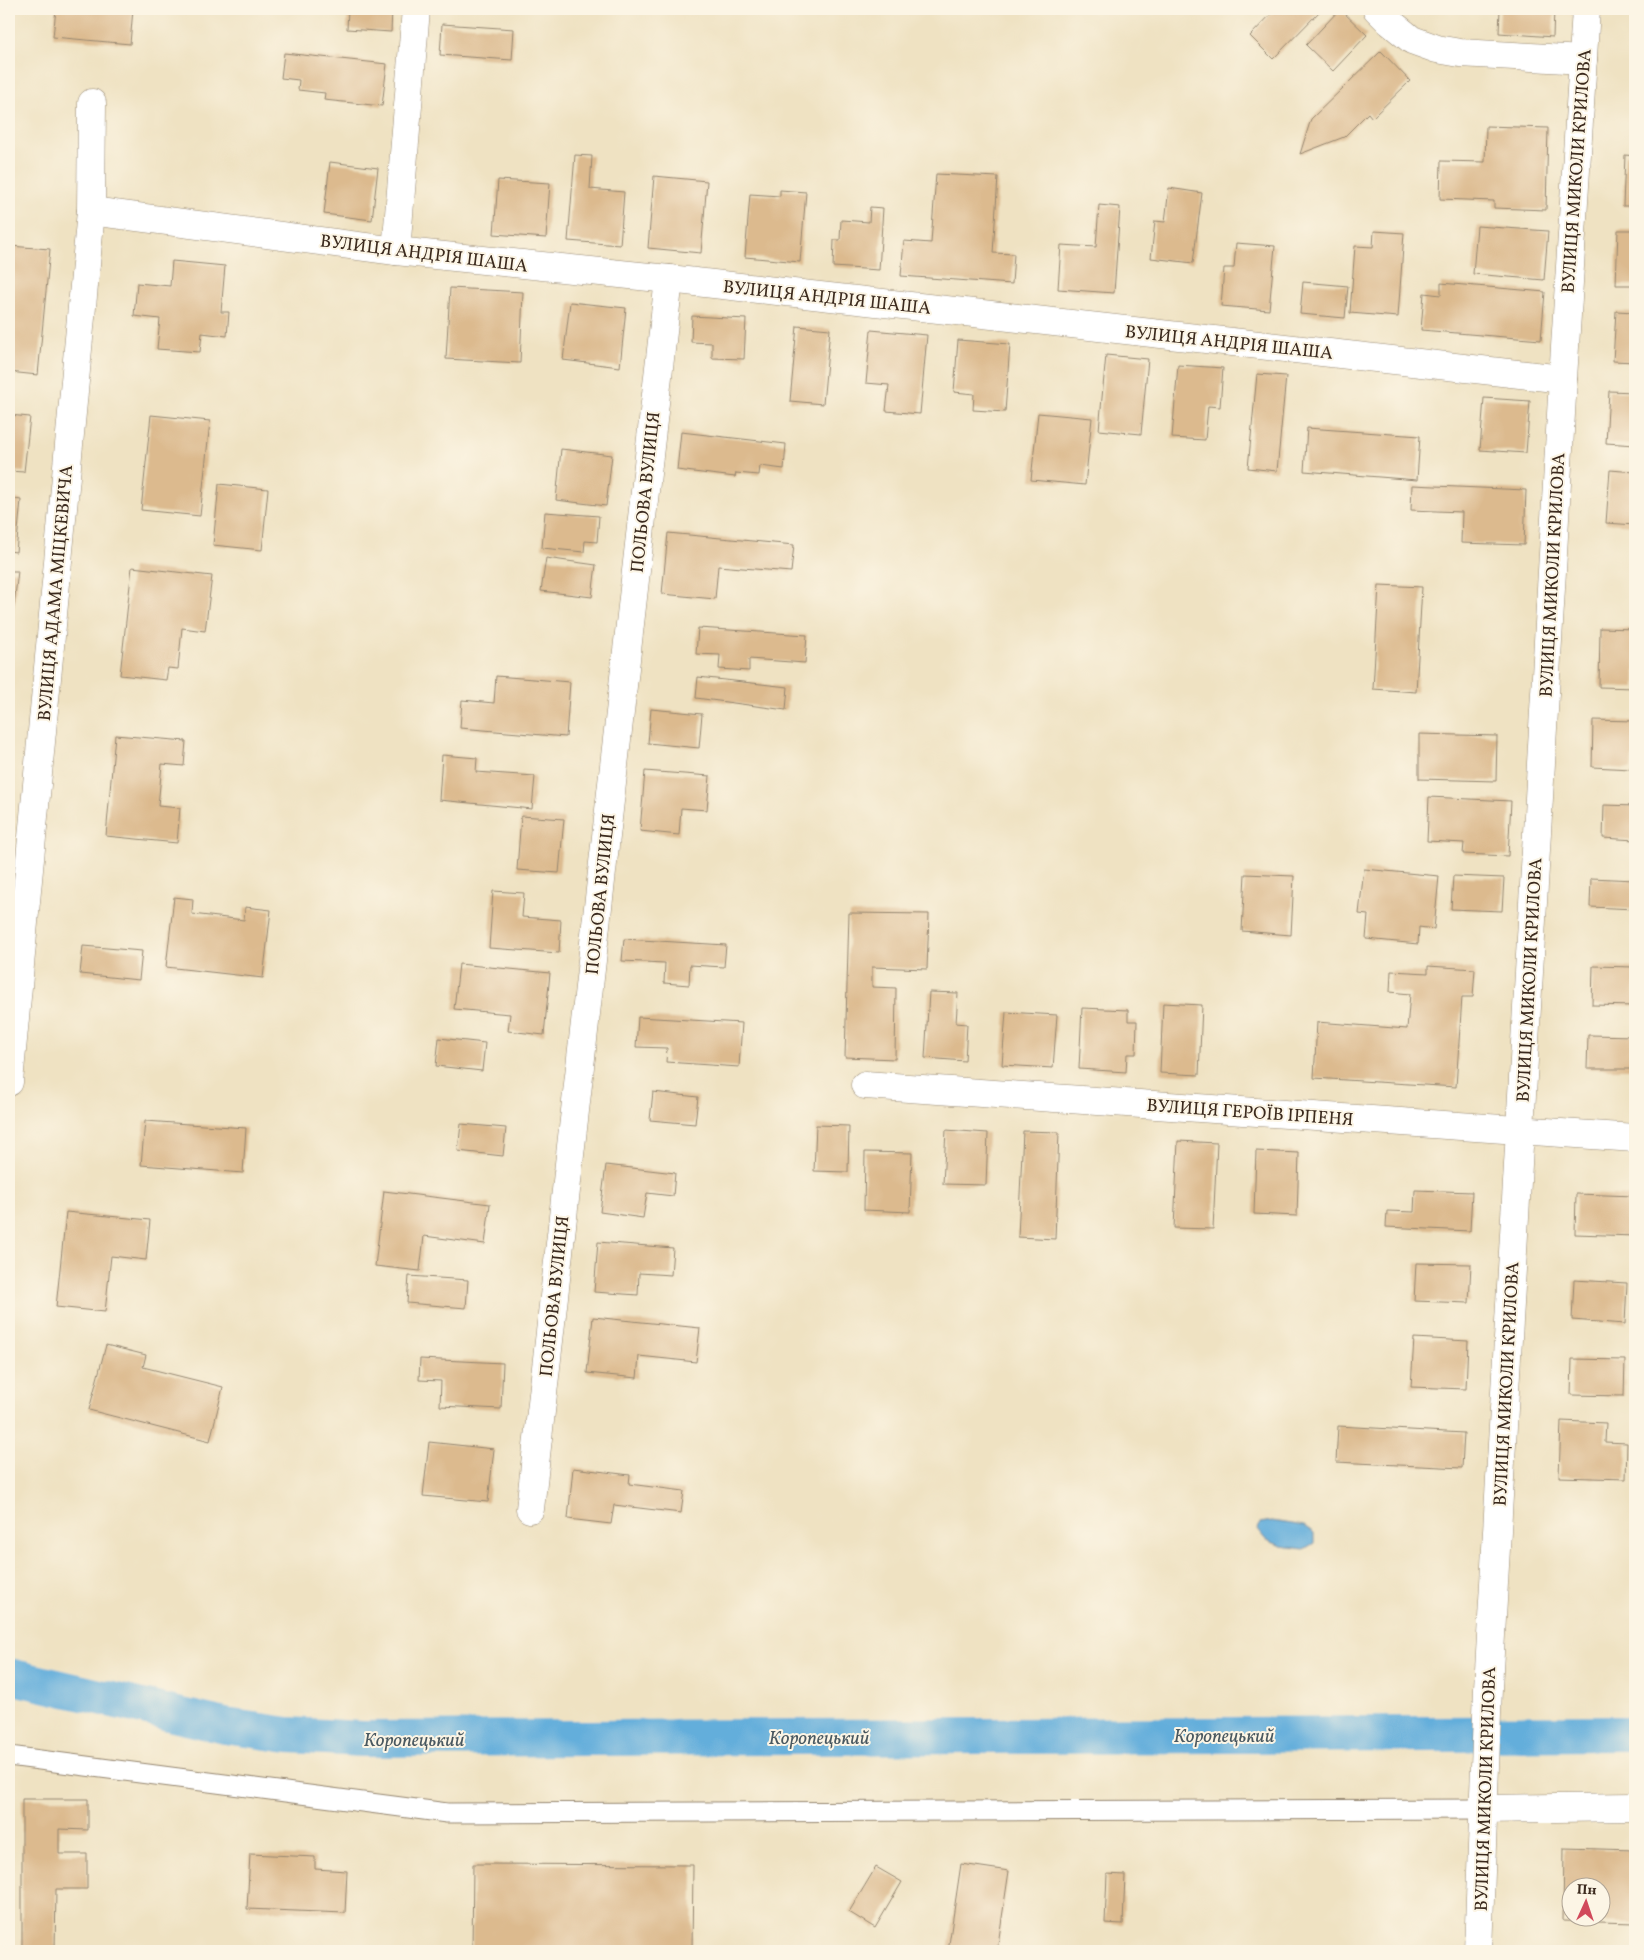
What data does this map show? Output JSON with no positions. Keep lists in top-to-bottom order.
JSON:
{
  "streets": {
    "street": [
      "ВУЛИЦЯ МИКОЛИ КРИЛОВА",
      "ВУЛИЦЯ АНДРІЯ ШАША",
      "ПОЛЬОВА ВУЛИЦЯ",
      "ВУЛИЦЯ АДАМА МІЦКЕВИЧА",
      "ВУЛИЦЯ ГЕРОЇВ ІРПЕНЯ"
    ]
  },
  "crossings": [
    ["ВУЛИЦЯ МИКОЛИ КРИЛОВА", "ВУЛИЦЯ АНДРІЯ ШАША"],
    ["ВУЛИЦЯ МИКОЛИ КРИЛОВА", "ВУЛИЦЯ ГЕРОЇВ ІРПЕНЯ"],
    ["ВУЛИЦЯ АНДРІЯ ШАША", "ПОЛЬОВА ВУЛИЦЯ"],
    ["ВУЛИЦЯ АНДРІЯ ШАША", "ВУЛИЦЯ АДАМА МІЦКЕВИЧА"]
  ],
  "water": ["Коропецький"],
  "north": "top"
}
